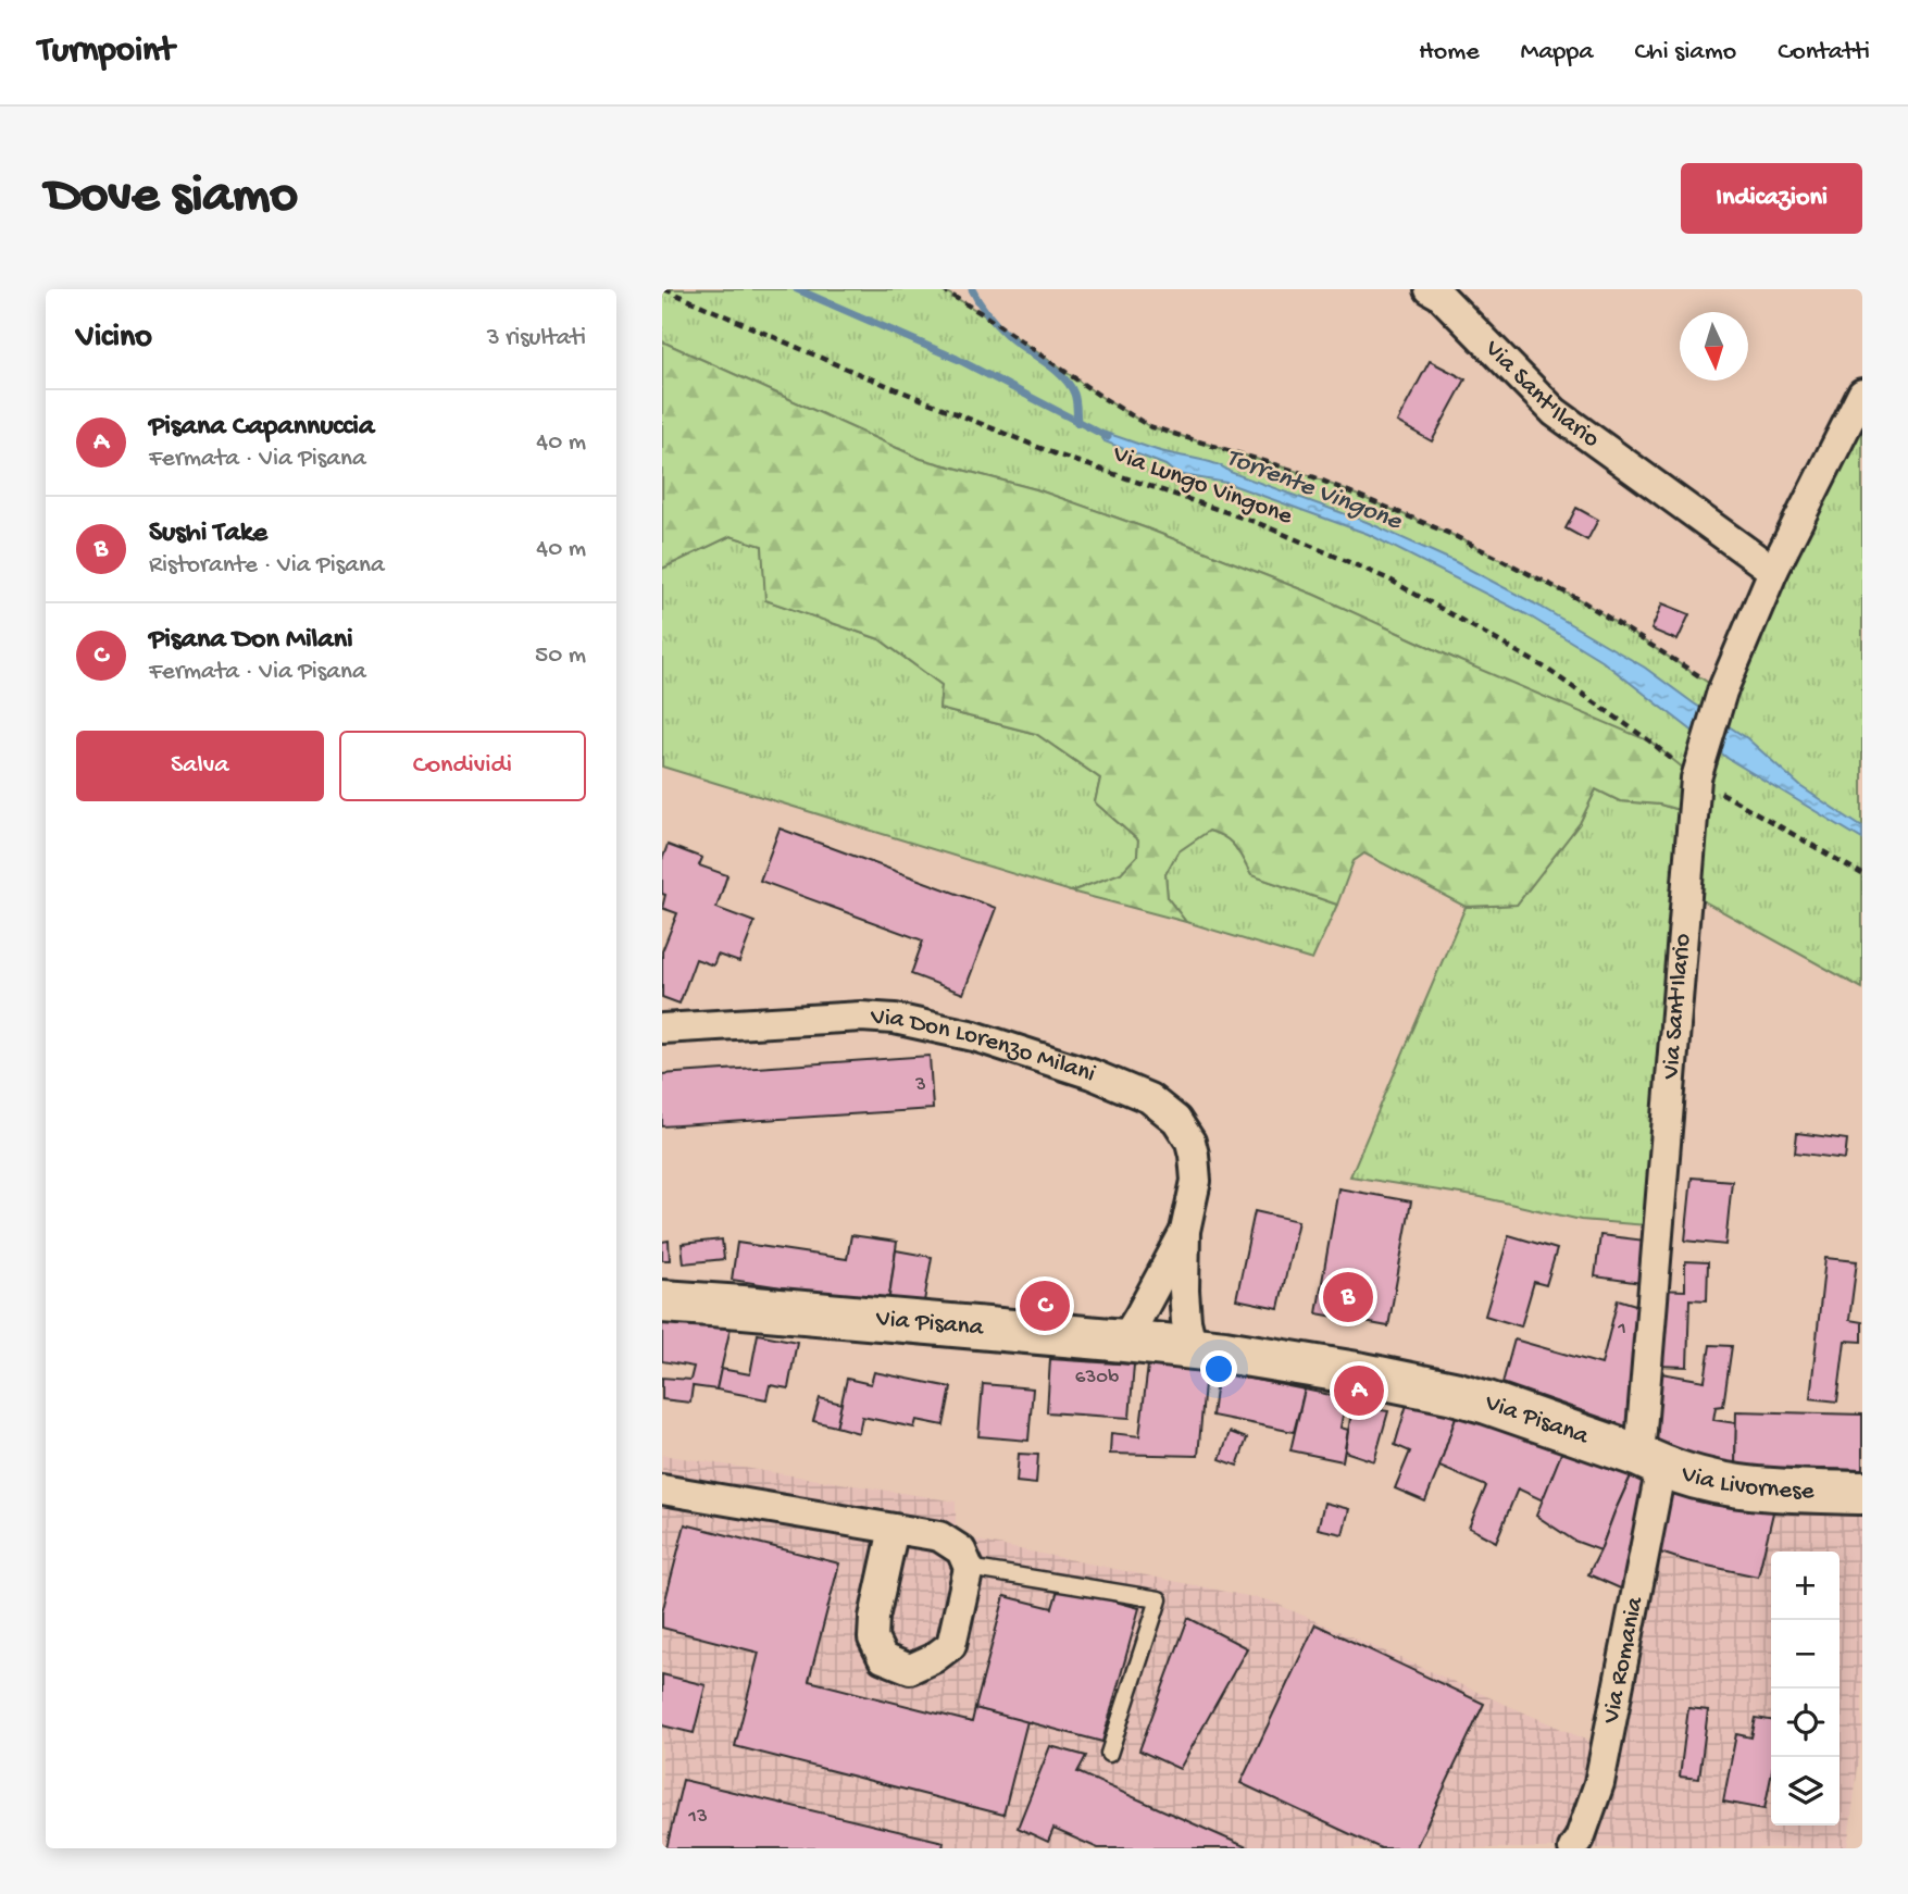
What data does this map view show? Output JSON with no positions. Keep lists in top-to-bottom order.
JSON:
{
  "streets": {
    "main road": ["Via Pisana", "Via Livornese"],
    "street": ["Via Sant'Ilario", "Via Don Lorenzo Milani", "Via Romania"],
    "path": ["Via Lungo Vingone"]
  },
  "crossings": [
    ["Via Sant'Ilario", "Via Lungo Vingone"],
    ["Via Sant'Ilario", "Via Pisana"],
    ["Via Sant'Ilario", "Via Livornese"],
    ["Via Sant'Ilario", "Via Romania"],
    ["Via Don Lorenzo Milani", "Via Pisana"],
    ["Via Pisana", "Via Livornese"],
    ["Via Pisana", "Via Romania"],
    ["Via Livornese", "Via Romania"]
  ],
  "water": ["Torrente Vingone"],
  "house_numbers": [
    "3",
    "1",
    "630b",
    "13"
  ],
  "north": "bottom",
  "page": {
    "header": "Turnpoint",
    "nav": [
      "Home",
      "Mappa",
      "Chi siamo",
      "Contatti"
    ],
    "buttons": [
      "Indicazioni",
      ["Salva", "Condividi"]
    ],
    "title": "Dove siamo",
    "heading": ["Vicino", "3 risultati"],
    "list": [
      {
        "mark": "A",
        "name": "Pisana Capannuccia",
        "note": "Fermata · Via Pisana",
        "value": "40 m"
      },
      {
        "mark": "B",
        "name": "Sushi Take",
        "note": "Ristorante · Via Pisana",
        "value": "40 m"
      },
      {
        "mark": "C",
        "name": "Pisana Don Milani",
        "note": "Fermata · Via Pisana",
        "value": "50 m"
      }
    ],
    "pins": ["B", "C", "A"],
    "map_buttons": ["+", "−"]
  }
}
